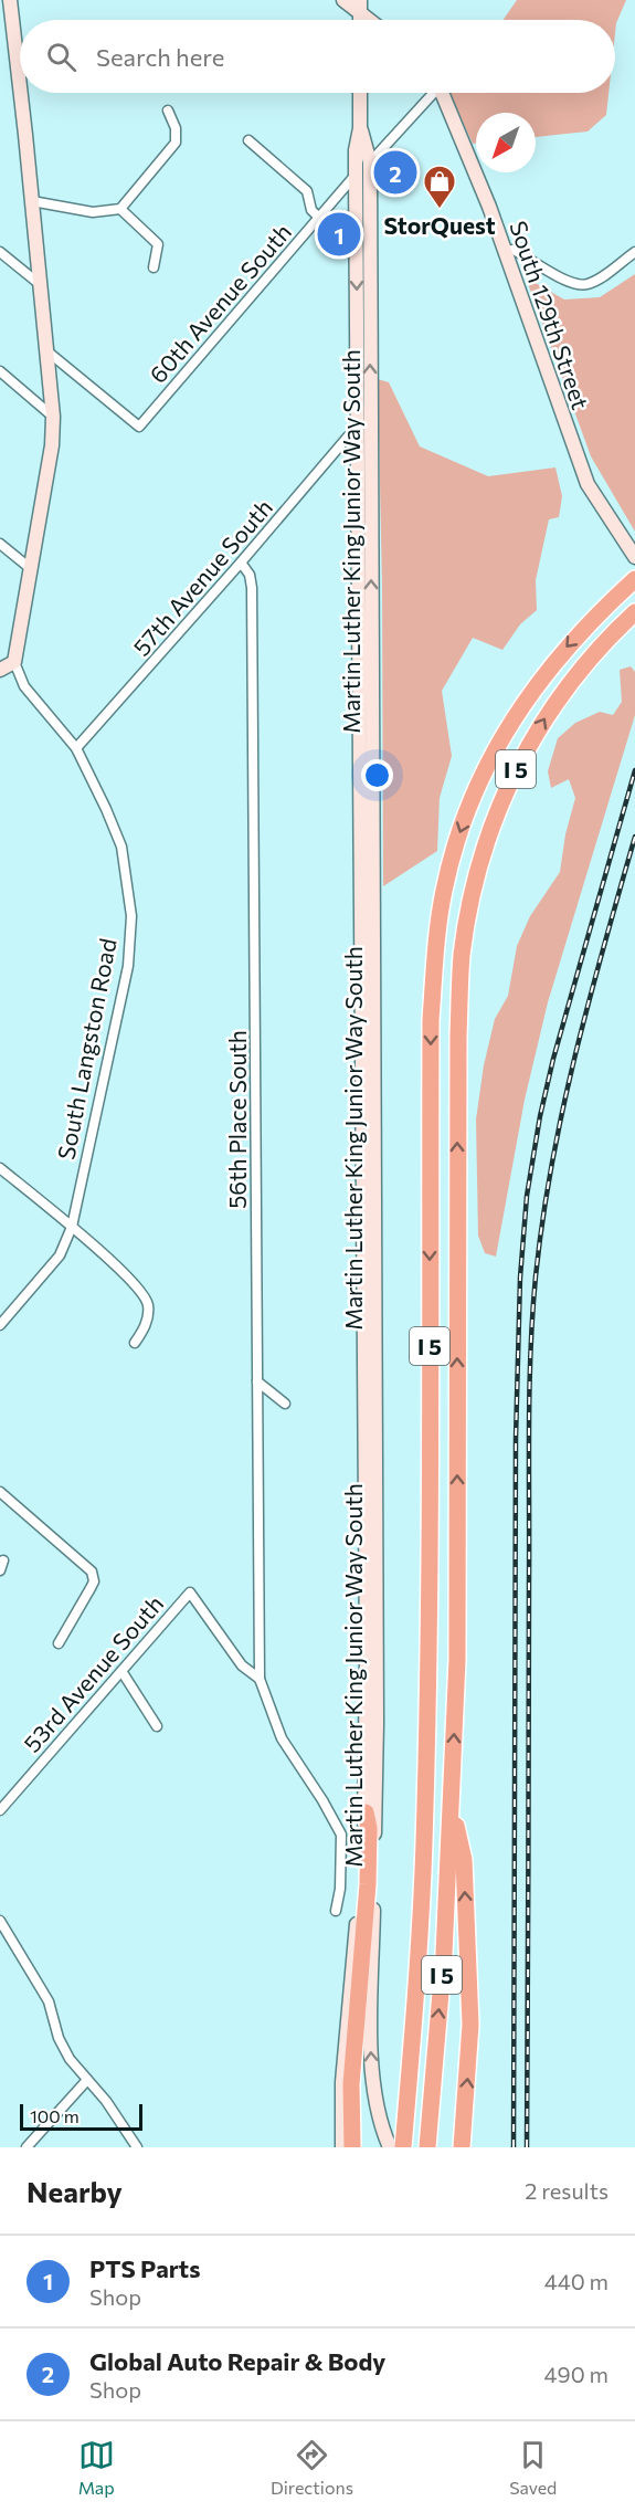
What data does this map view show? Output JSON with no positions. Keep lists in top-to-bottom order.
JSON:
{
  "streets": {
    "highway": ["I 5"],
    "main road": ["South 129th Street", "Martin Luther King Junior Way South"],
    "street": [
      "60th Avenue South",
      "57th Avenue South",
      "South Langston Road",
      "56th Place South",
      "53rd Avenue South"
    ]
  },
  "crossings": [
    ["60th Avenue South", "Martin Luther King Junior Way South"],
    ["Martin Luther King Junior Way South", "57th Avenue South"],
    ["57th Avenue South", "South Langston Road"],
    ["57th Avenue South", "56th Place South"],
    ["56th Place South", "53rd Avenue South"]
  ],
  "places": {
    "shop": ["StorQuest"]
  },
  "scale_bar": "100 m",
  "north": "bottom left",
  "page": {
    "search": "Search here",
    "pins": ["2", "1"],
    "scale": "100 m",
    "heading": ["Nearby", "2 results"],
    "list": [
      {
        "mark": "1",
        "name": "PTS Parts",
        "note": "Shop",
        "value": "440 m"
      },
      {
        "mark": "2",
        "name": "Global Auto Repair & Body",
        "note": "Shop",
        "value": "490 m"
      }
    ],
    "nav": ["Map", "Directions", "Saved"]
  }
}
